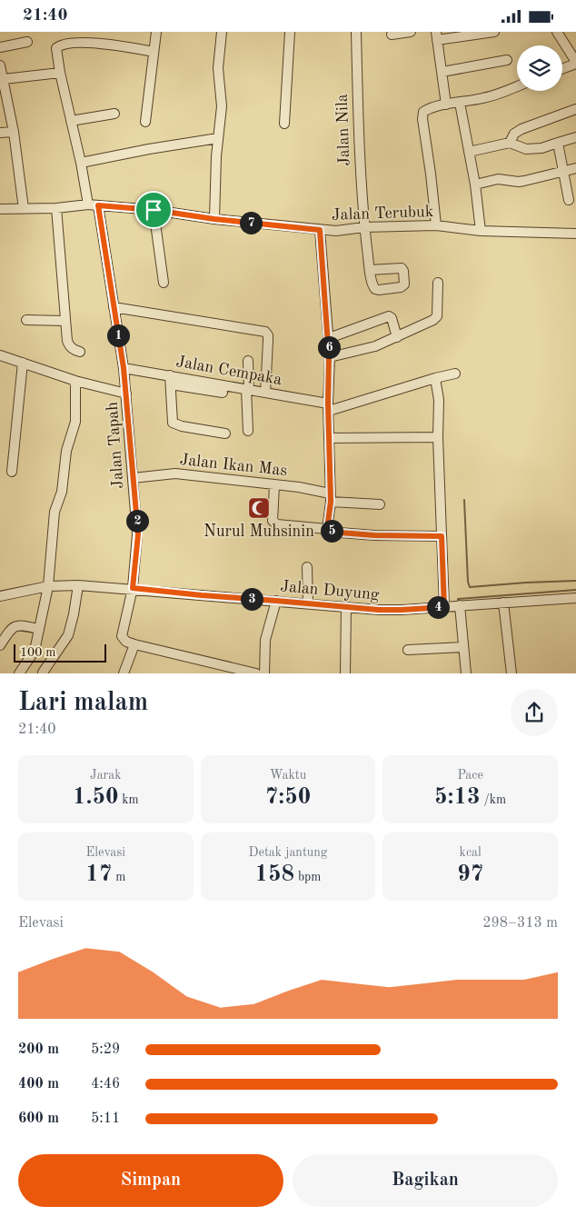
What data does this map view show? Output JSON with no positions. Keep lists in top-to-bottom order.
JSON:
{
  "streets": {
    "street": [
      "Jalan Nila",
      "Jalan Terubuk",
      "Jalan Cempaka",
      "Jalan Tapah",
      "Jalan Ikan Mas",
      "Jalan Duyung"
    ]
  },
  "crossings": [
    ["Jalan Nila", "Jalan Terubuk"],
    ["Jalan Terubuk", "Jalan Tapah"],
    ["Jalan Cempaka", "Jalan Tapah"],
    ["Jalan Tapah", "Jalan Ikan Mas"],
    ["Jalan Tapah", "Jalan Duyung"]
  ],
  "places": {
    "mosque": ["Nurul Muhsinin"]
  },
  "scale_bar": "100 m",
  "page": {
    "status": "21:40",
    "pins": [
      "7",
      "1",
      "6",
      "2",
      "5",
      "3",
      "4"
    ],
    "scale": "100 m",
    "heading": ["Lari malam", "21:40"],
    "stats": [
      ["Jarak", "1.50 km"],
      ["Waktu", "7:50"],
      ["Pace", "5:13 /km"],
      ["Elevasi", "17 m"],
      ["Detak jantung", "158 bpm"],
      ["kcal", "97"]
    ],
    "chart": ["Elevasi", "298–313 m"],
    "list": [
      {
        "name": "200 m",
        "note": "5:29"
      },
      {
        "name": "400 m",
        "note": "4:46"
      },
      {
        "name": "600 m",
        "note": "5:11"
      }
    ],
    "buttons": ["Simpan", "Bagikan"]
  }
}
